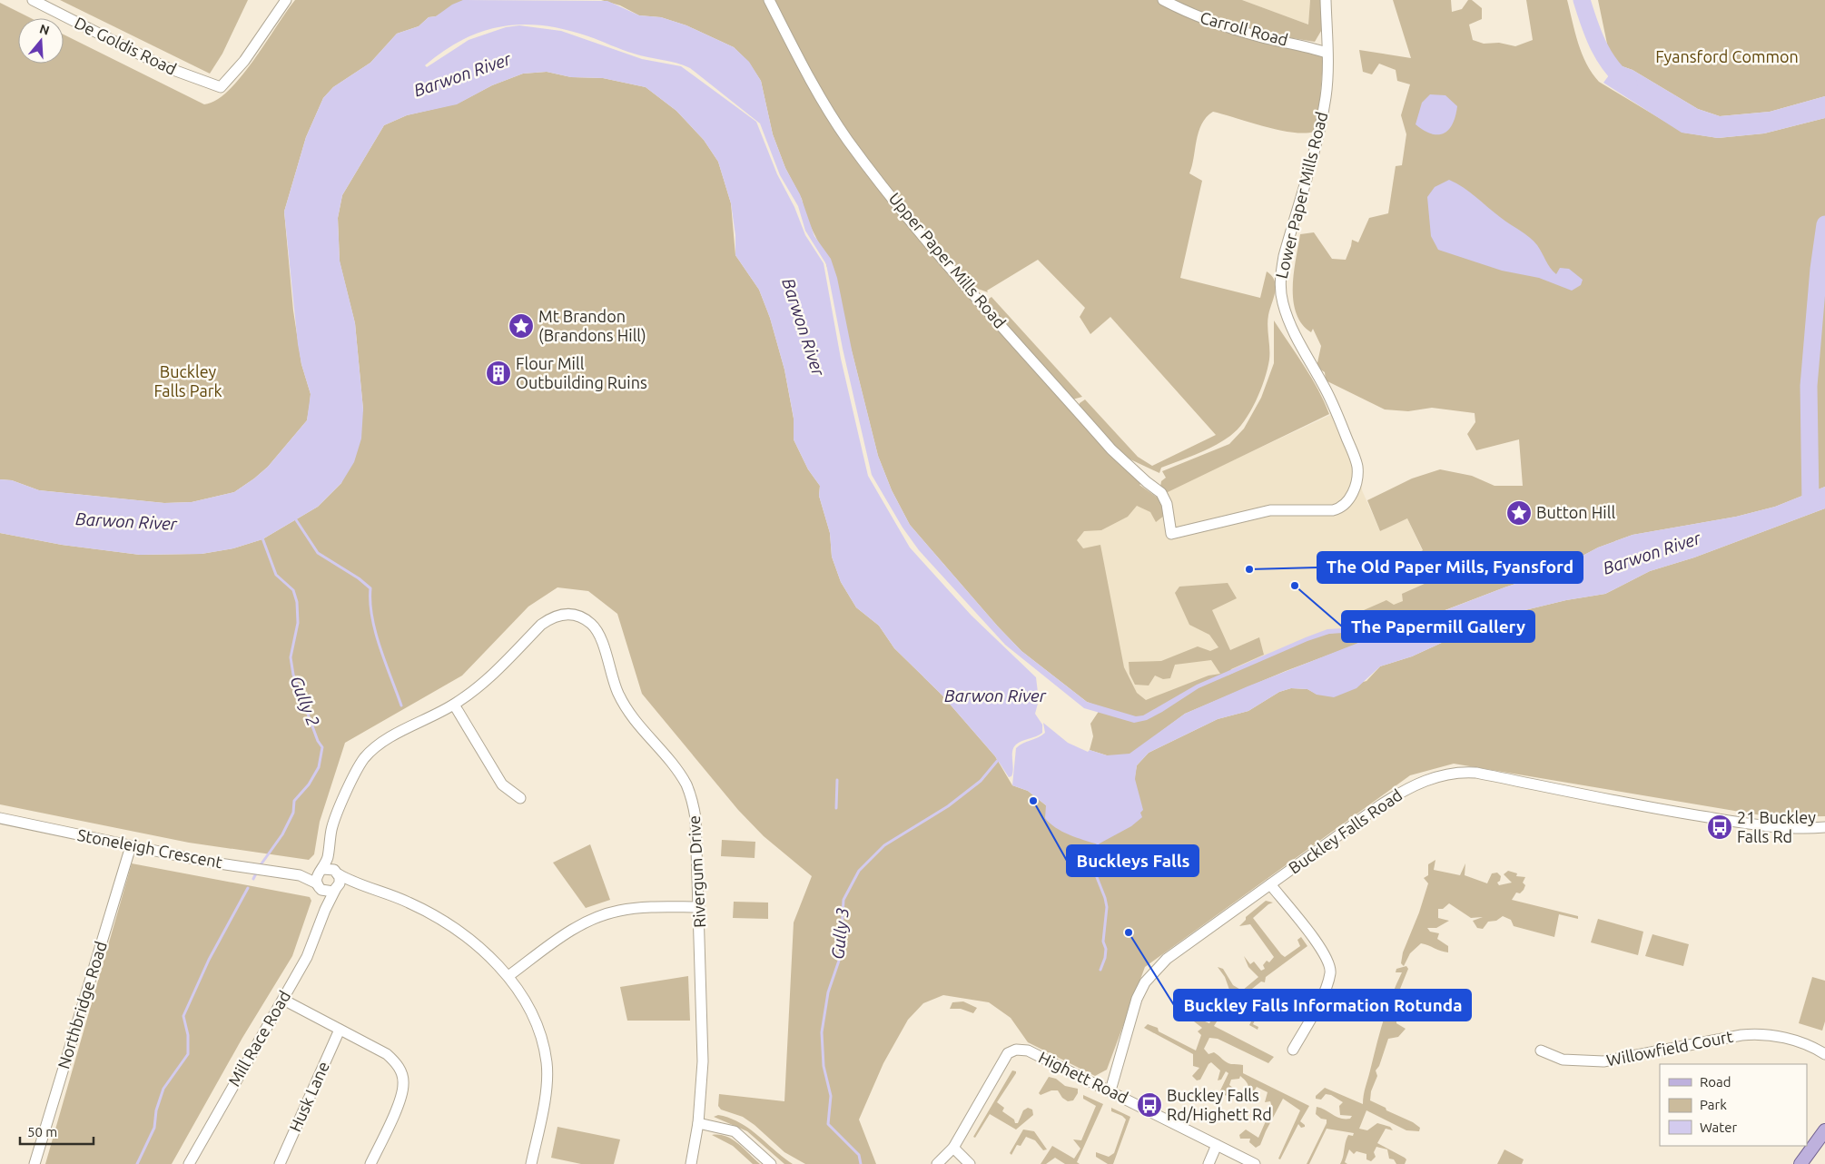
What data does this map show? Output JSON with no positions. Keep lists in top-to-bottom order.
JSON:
{
  "streets": {
    "street": [
      "Carroll Road",
      "De Goldis Road",
      "Lower Paper Mills Road",
      "Upper Paper Mills Road",
      "Buckley Falls Road",
      "Stoneleigh Crescent",
      "Rivergum Drive",
      "Northbridge Road",
      "Mill Race Road",
      "Willowfield Court",
      "Highett Road",
      "Husk Lane"
    ]
  },
  "crossings": [
    ["Carroll Road", "Lower Paper Mills Road"],
    ["Lower Paper Mills Road", "Upper Paper Mills Road"],
    ["Buckley Falls Road", "Highett Road"],
    ["Stoneleigh Crescent", "Rivergum Drive"],
    ["Stoneleigh Crescent", "Northbridge Road"],
    ["Stoneleigh Crescent", "Mill Race Road"],
    ["Rivergum Drive", "Mill Race Road"]
  ],
  "water": ["Barwon River", "Gully 2", "Gully 3"],
  "parks": ["Fyansford Common", "Buckley Falls Park"],
  "places": {
    "place": ["Mt Brandon (Brandons Hill)", "Button Hill"],
    "building": ["Flour Mill Outbuilding Ruins"],
    "other": [
      "The Old Paper Mills, Fyansford",
      "The Papermill Gallery",
      "Buckleys Falls",
      "Buckley Falls Information Rotunda"
    ],
    "bus stop": ["21 Buckley Falls Rd", "Buckley Falls Rd/Highett Rd"]
  },
  "legend": ["Road", "Park", "Water"],
  "scale_bar": "50 m",
  "north": "top"
}
